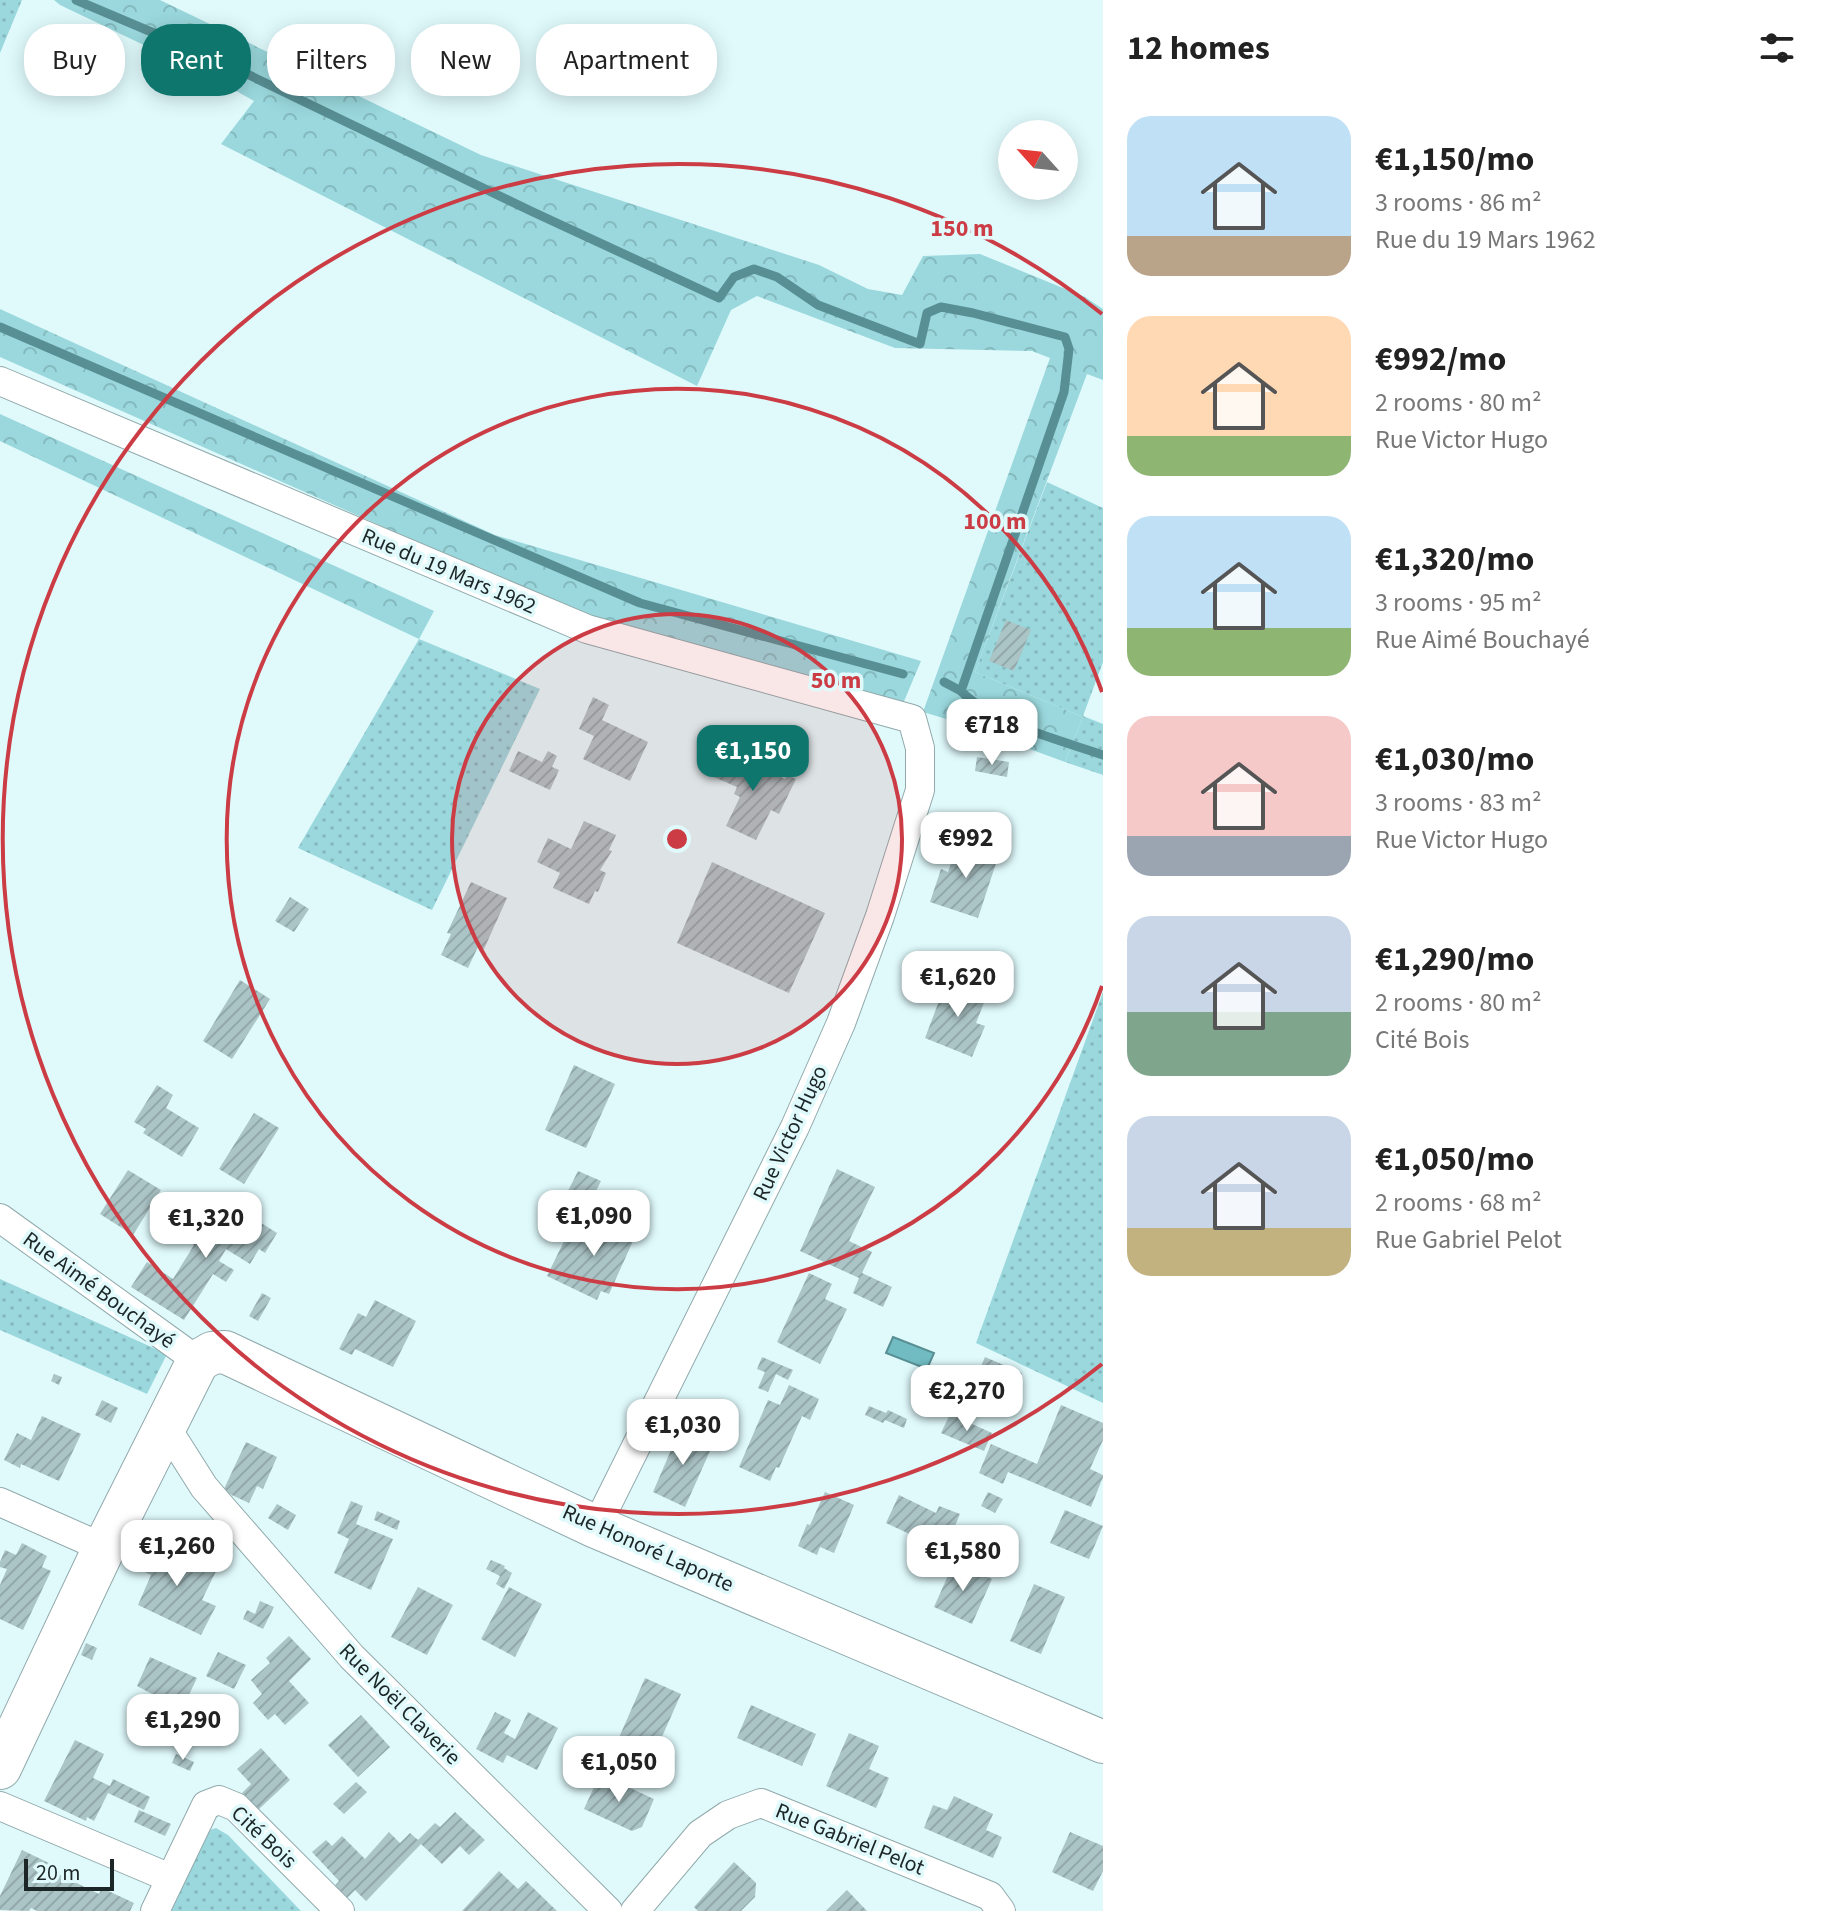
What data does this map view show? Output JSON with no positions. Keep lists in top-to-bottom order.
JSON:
{
  "streets": {
    "street": [
      "Rue du 19 Mars 1962",
      "Rue Victor Hugo",
      "Rue Aimé Bouchayé",
      "Rue Honoré Laporte",
      "Rue Noël Claverie",
      "Cité Bois",
      "Rue Gabriel Pelot"
    ]
  },
  "crossings": [
    ["Rue du 19 Mars 1962", "Rue Victor Hugo"],
    ["Rue Victor Hugo", "Rue Honoré Laporte"],
    ["Rue Aimé Bouchayé", "Rue Honoré Laporte"]
  ],
  "scale_bar": "20 m",
  "north": "top left",
  "page": {
    "heading": "12 homes",
    "chip": [
      "Buy",
      "Rent",
      "Filters",
      "New",
      "Apartment"
    ],
    "list": [
      {
        "name": "€1,150/mo",
        "note": "3 rooms · 86 m² · Rue du 19 Mars 1962"
      },
      {
        "name": "€992/mo",
        "note": "2 rooms · 80 m² · Rue Victor Hugo"
      },
      {
        "name": "€1,320/mo",
        "note": "3 rooms · 95 m² · Rue Aimé Bouchayé"
      },
      {
        "name": "€1,030/mo",
        "note": "3 rooms · 83 m² · Rue Victor Hugo"
      },
      {
        "name": "€1,290/mo",
        "note": "2 rooms · 80 m² · Cité Bois"
      },
      {
        "name": "€1,050/mo",
        "note": "2 rooms · 68 m² · Rue Gabriel Pelot"
      }
    ],
    "price": [
      "€718",
      "€1,150",
      "€992",
      "€1,620",
      "€1,090",
      "€1,320",
      "€2,270",
      "€1,030",
      "€1,260",
      "€1,580",
      "€1,290",
      "€1,050"
    ],
    "scale": "20 m"
  },
  "rings": ["150 m", "100 m", "50 m"]
}
